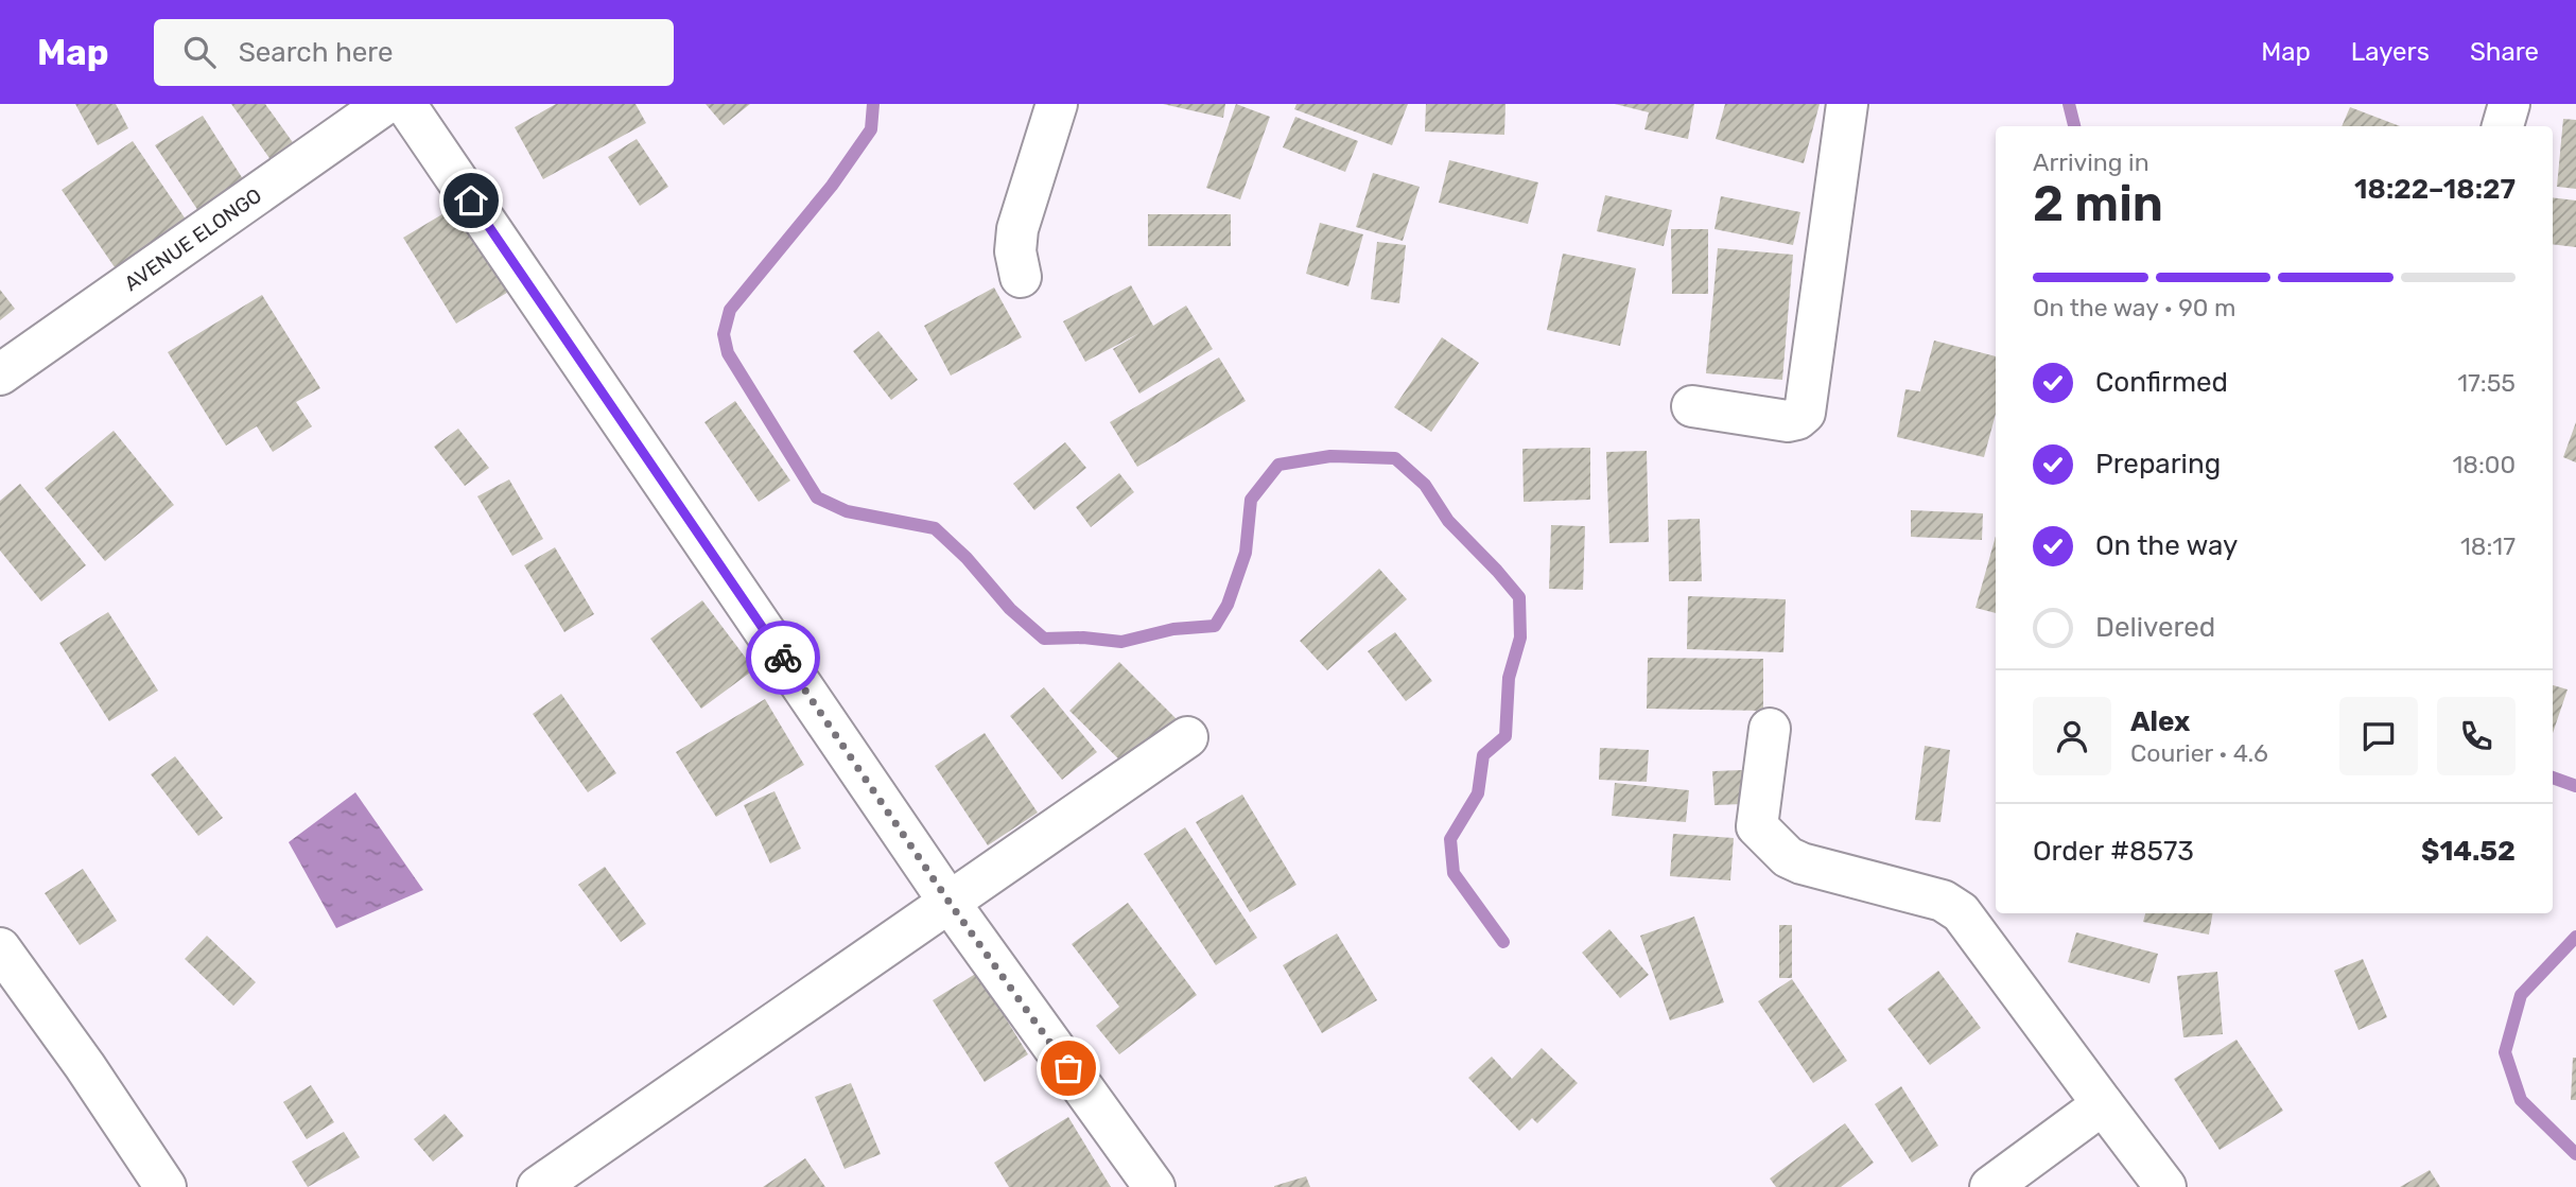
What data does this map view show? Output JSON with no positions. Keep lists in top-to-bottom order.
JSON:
{
  "streets": {
    "street": ["AVENUE ELONGO"]
  },
  "page": {
    "header": "Map",
    "search": "Search here",
    "nav": ["Map", "Layers", "Share"],
    "heading": ["2 min", "Arriving in", "18:22–18:27"],
    "panel": [
      "Alex",
      "Courier · 4.6",
      "Order #8573",
      "$14.52"
    ],
    "bar": "On the way · 90 m",
    "list": [
      ["Confirmed", "17:55"],
      ["Preparing", "18:00"],
      ["On the way", "18:17"],
      "Delivered"
    ]
  }
}
